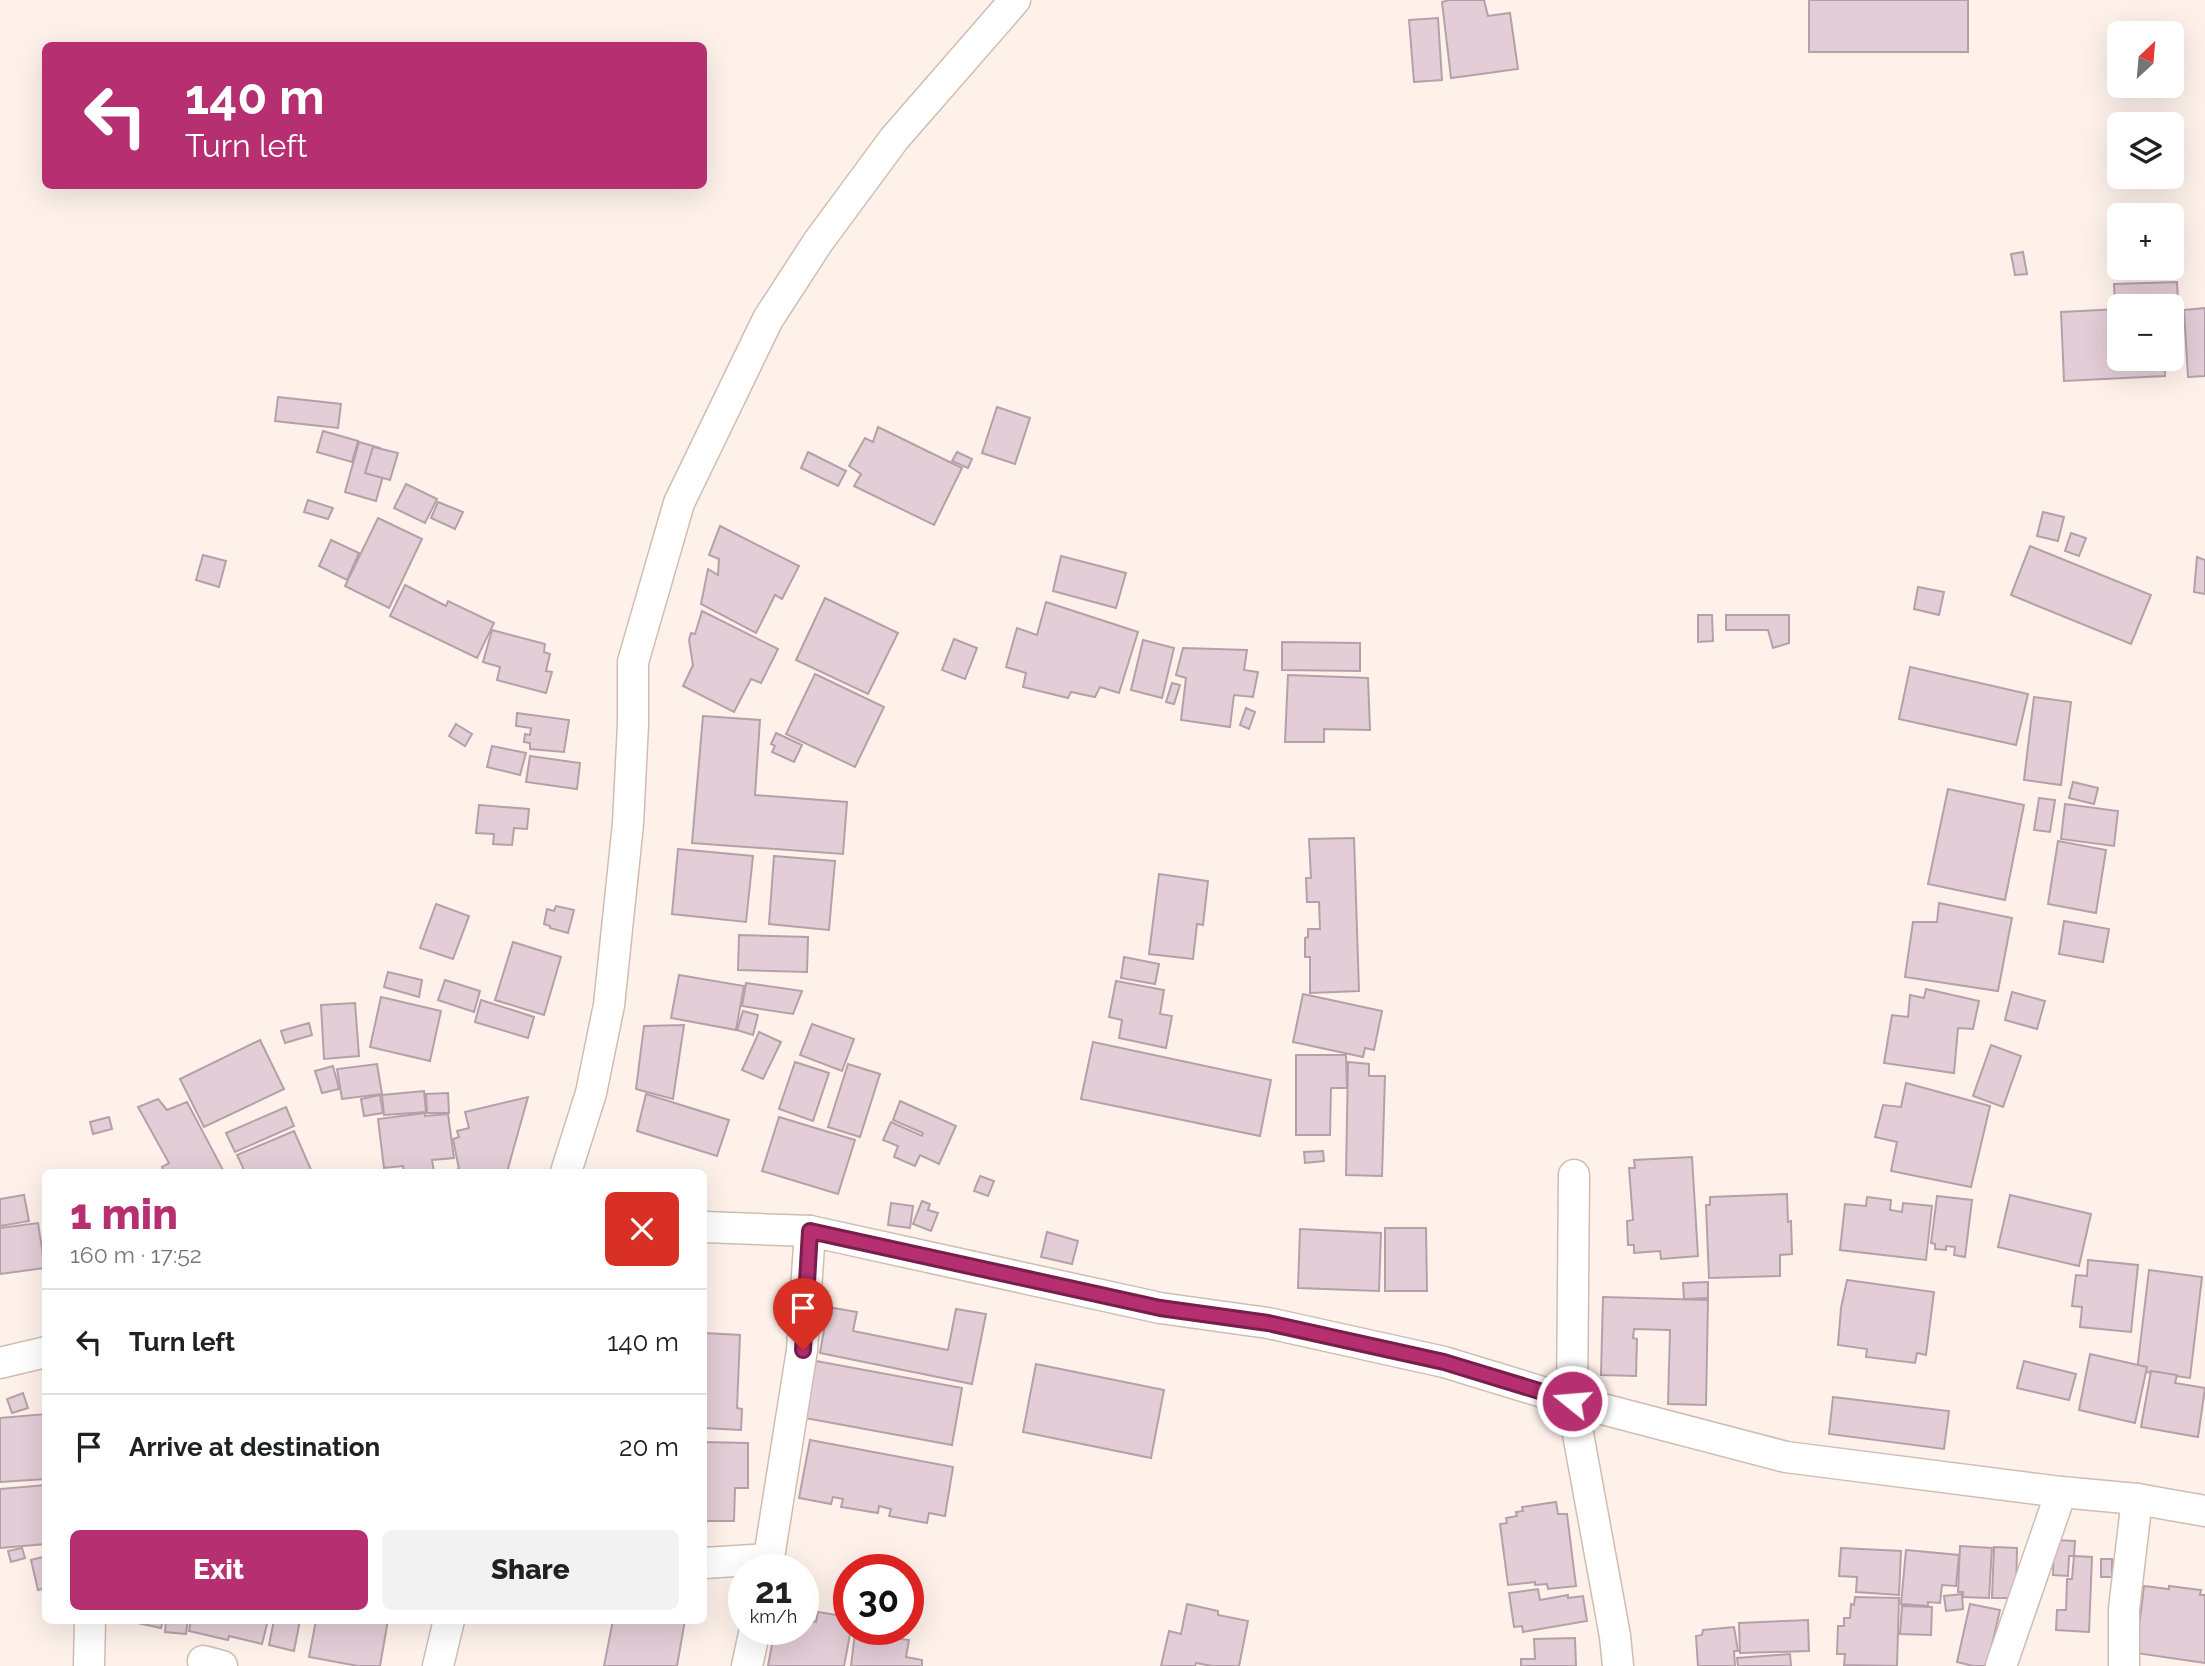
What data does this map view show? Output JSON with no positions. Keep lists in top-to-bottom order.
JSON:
{
  "north": "top right",
  "page": {
    "map_buttons": ["+", "−"],
    "turn": ["140 m", "Turn left"],
    "heading": ["1 min", "160 m · 17:52"],
    "list": [
      {
        "name": "Turn left",
        "value": "140 m"
      },
      {
        "name": "Arrive at destination",
        "value": "20 m"
      }
    ],
    "buttons": ["Exit", "Share"],
    "speed": "21 km/h",
    "limit": "30"
  }
}
